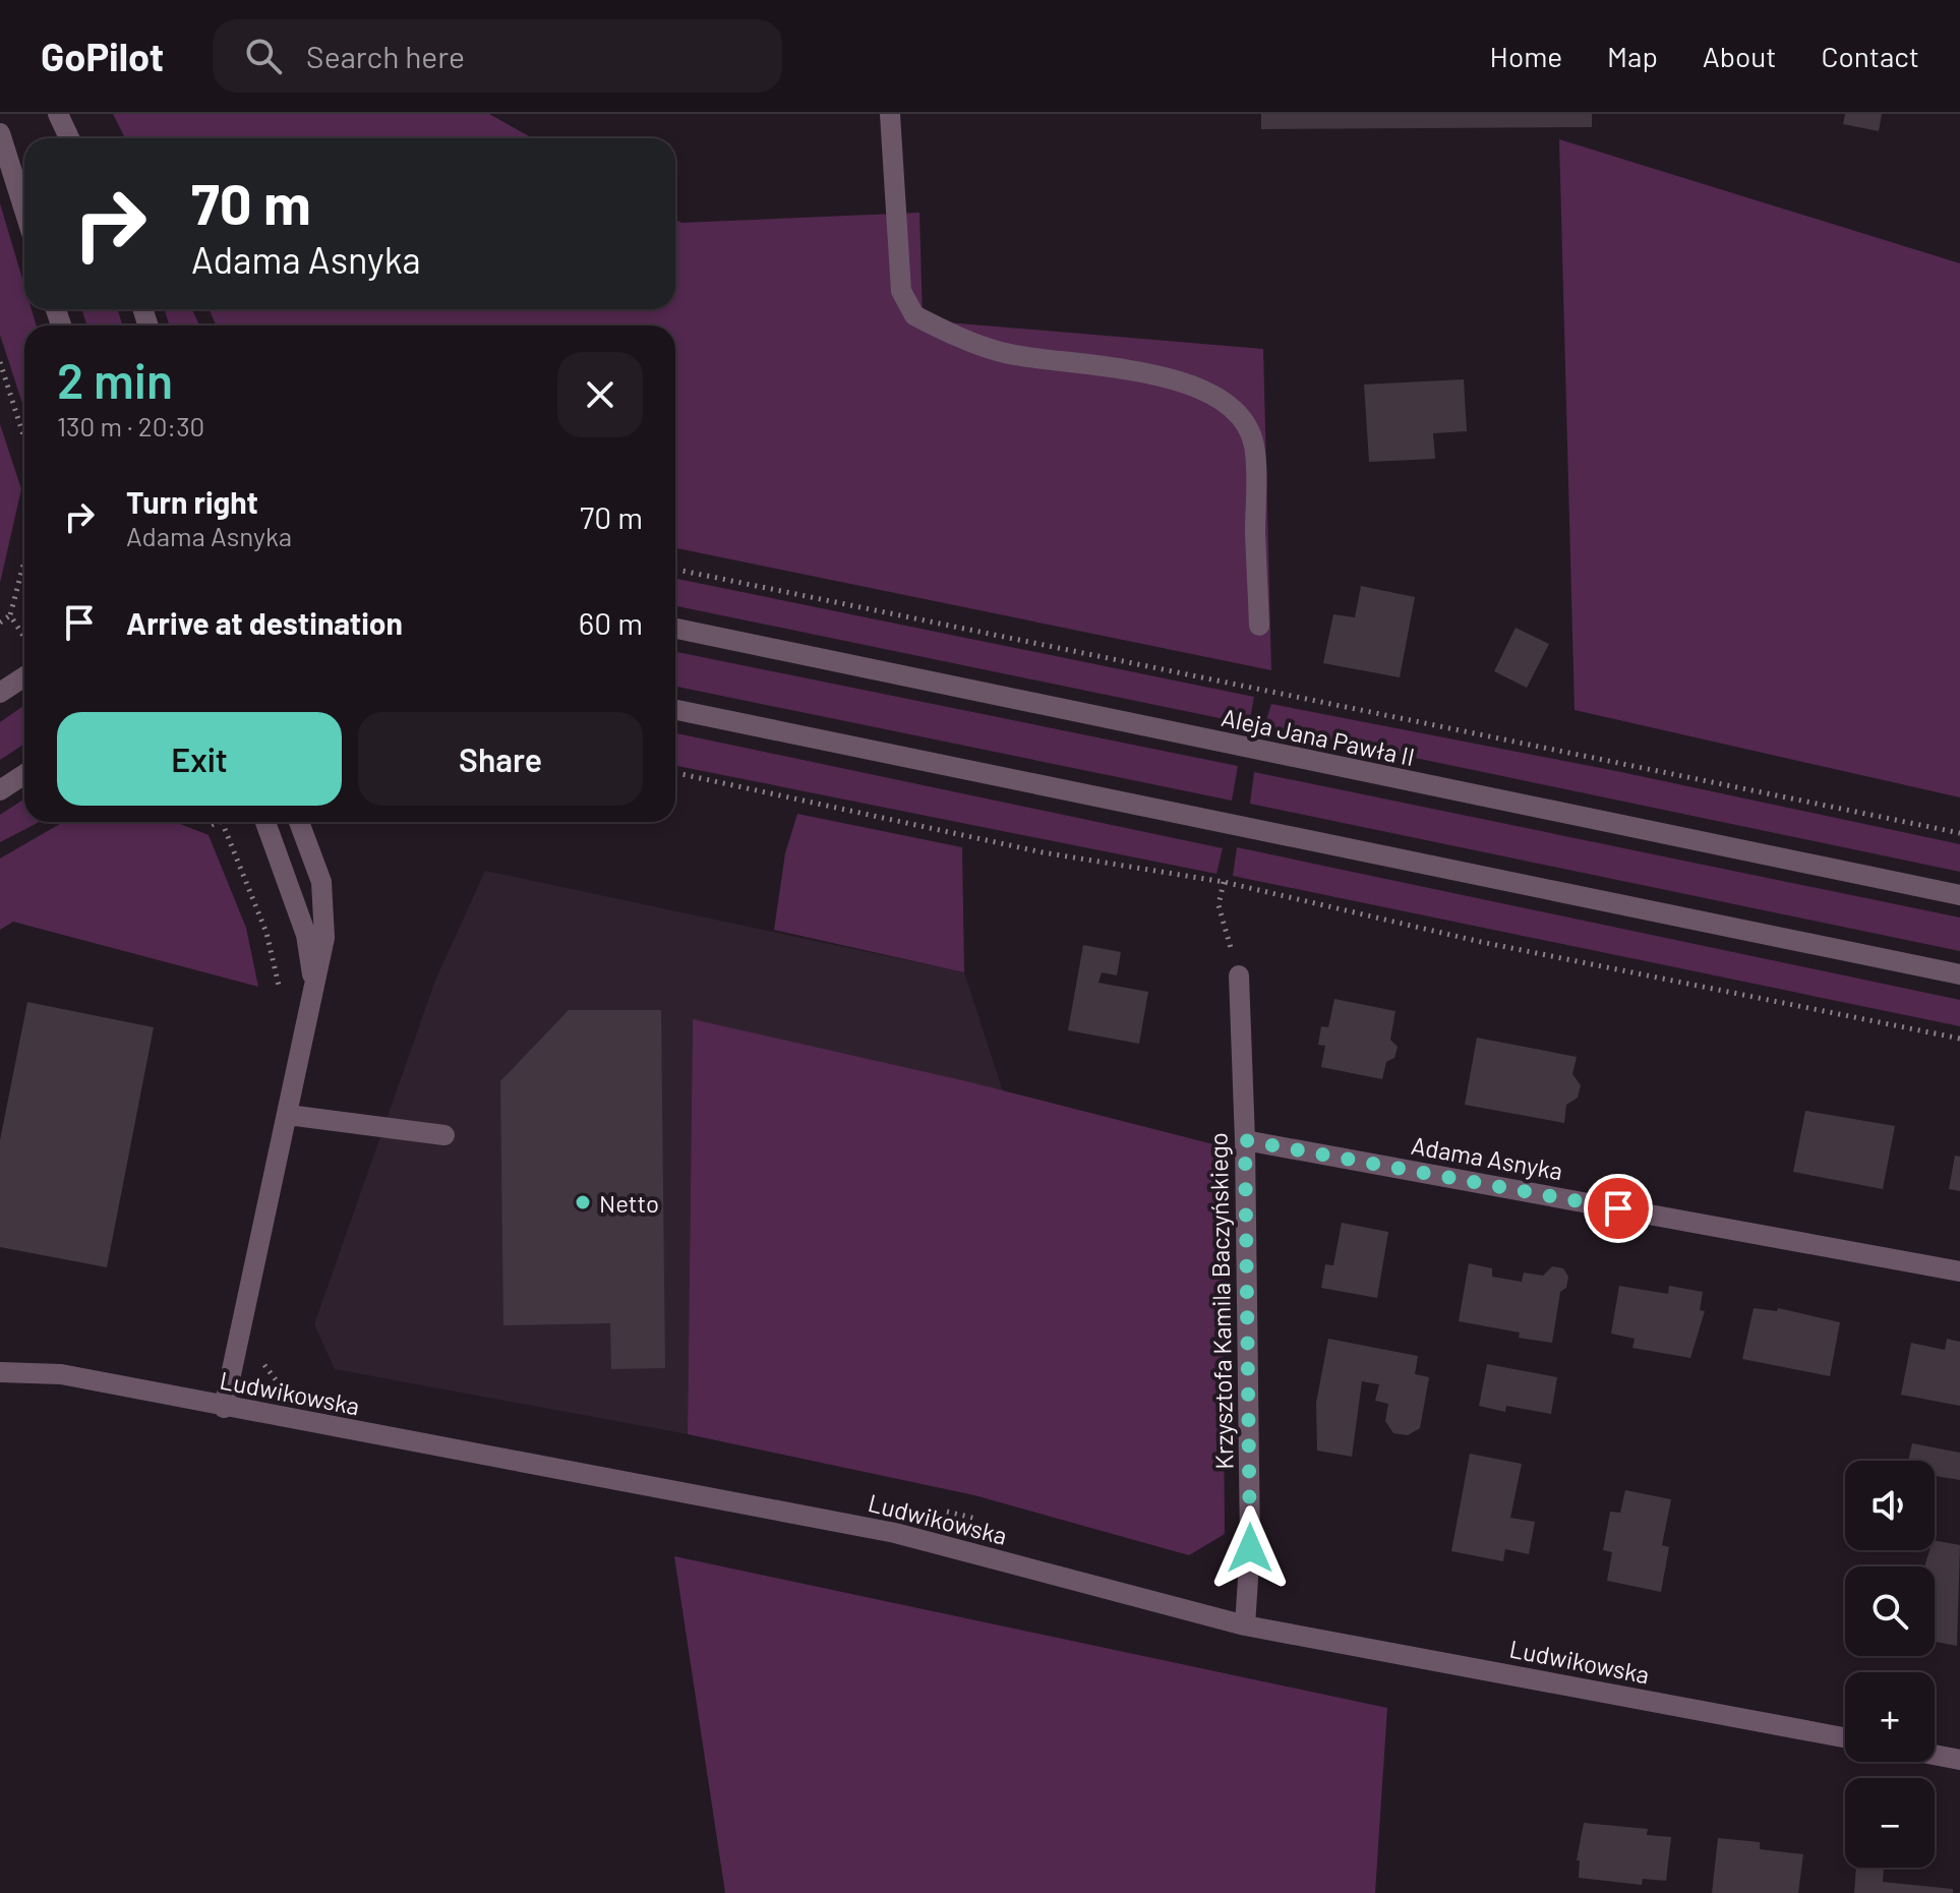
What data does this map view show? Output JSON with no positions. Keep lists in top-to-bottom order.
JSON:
{
  "streets": {
    "street": [
      "Aleja Jana Pawła II",
      "Adama Asnyka",
      "Krzysztofa Kamila Baczyńskiego",
      "Ludwikowska"
    ]
  },
  "crossings": [
    ["Adama Asnyka", "Krzysztofa Kamila Baczyńskiego"],
    ["Krzysztofa Kamila Baczyńskiego", "Ludwikowska"]
  ],
  "places": ["Netto"],
  "page": {
    "header": "GoPilot",
    "search": "Search here",
    "nav": [
      "Home",
      "Map",
      "About",
      "Contact"
    ],
    "turn": ["70 m", "Adama Asnyka"],
    "heading": ["2 min", "130 m · 20:30"],
    "list": [
      {
        "name": "Turn right",
        "note": "Adama Asnyka",
        "value": "70 m"
      },
      {
        "name": "Arrive at destination",
        "value": "60 m"
      }
    ],
    "buttons": ["Exit", "Share"],
    "map_buttons": ["+", "−"]
  }
}
